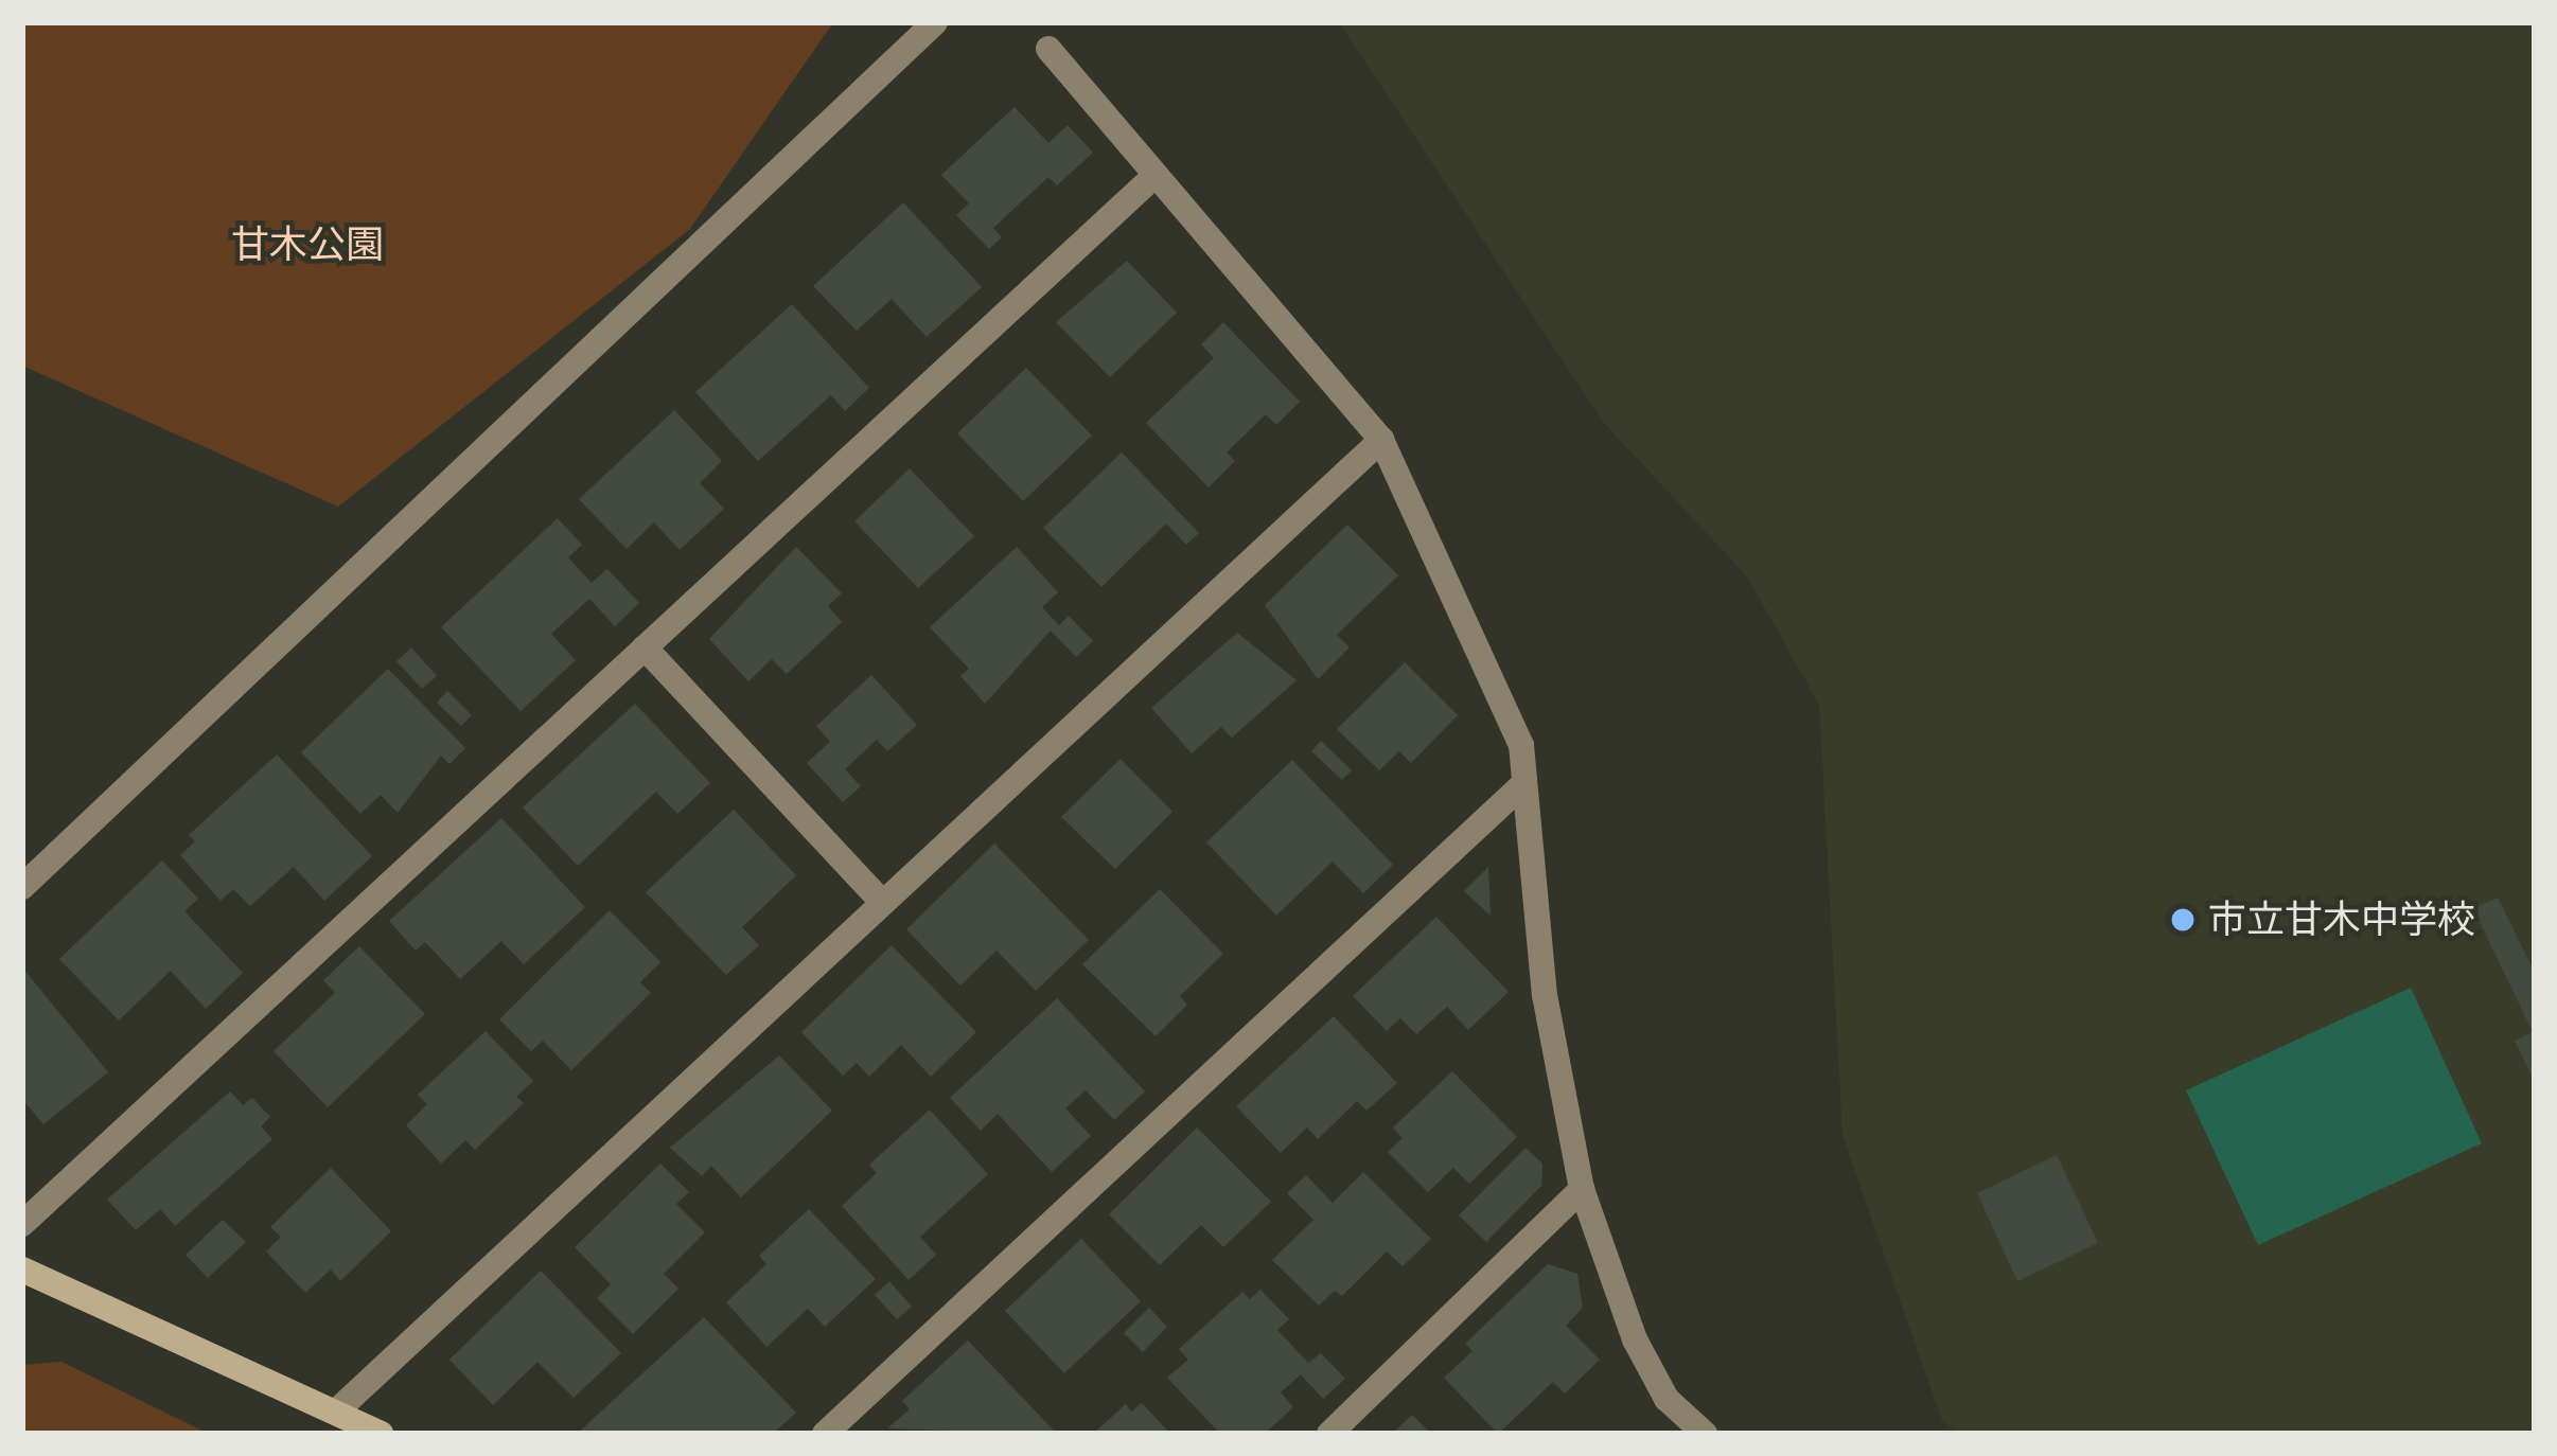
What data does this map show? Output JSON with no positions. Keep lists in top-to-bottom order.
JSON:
{
  "parks": ["甘木公園"],
  "places": ["市立甘木中学校"]
}
